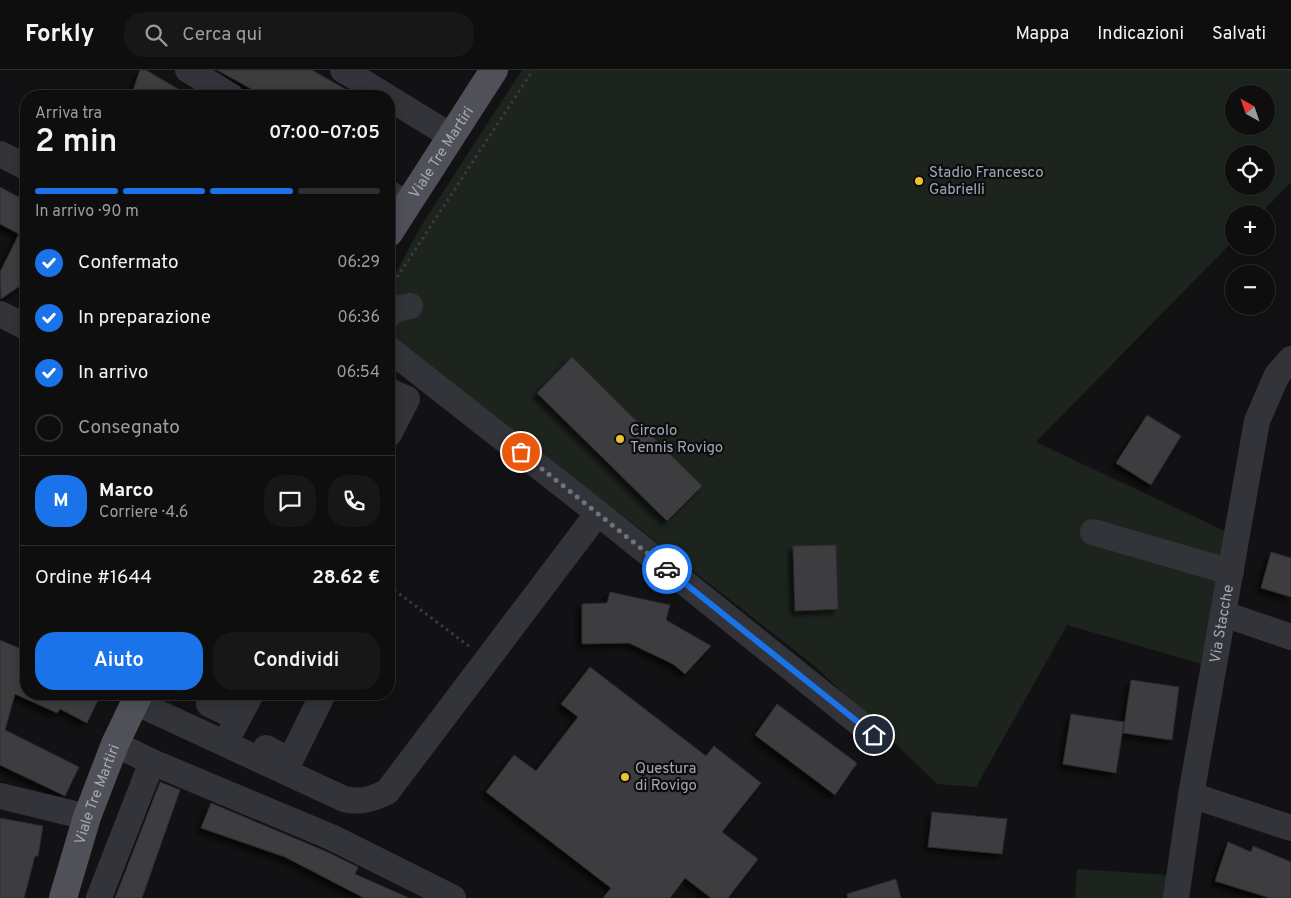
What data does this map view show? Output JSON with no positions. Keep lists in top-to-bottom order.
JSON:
{
  "streets": {
    "main road": ["Viale Tre Martiri"],
    "street": ["Via Stacche"]
  },
  "places": ["Stadio Francesco Gabrielli", "Circolo Tennis Rovigo", "Questura di Rovigo"],
  "north": "top left",
  "page": {
    "header": "Forkly",
    "search": "Cerca qui",
    "nav": ["Mappa", "Indicazioni", "Salvati"],
    "map_buttons": ["+", "−"],
    "heading": ["2 min", "Arriva tra", "07:00–07:05"],
    "panel": [
      "Marco",
      "Corriere · 4.6",
      "Ordine #1644",
      "28.62 €"
    ],
    "bar": "In arrivo · 90 m",
    "list": [
      ["Confermato", "06:29"],
      ["In preparazione", "06:36"],
      ["In arrivo", "06:54"],
      "Consegnato"
    ],
    "round": "M",
    "buttons": ["Aiuto", "Condividi"]
  }
}
